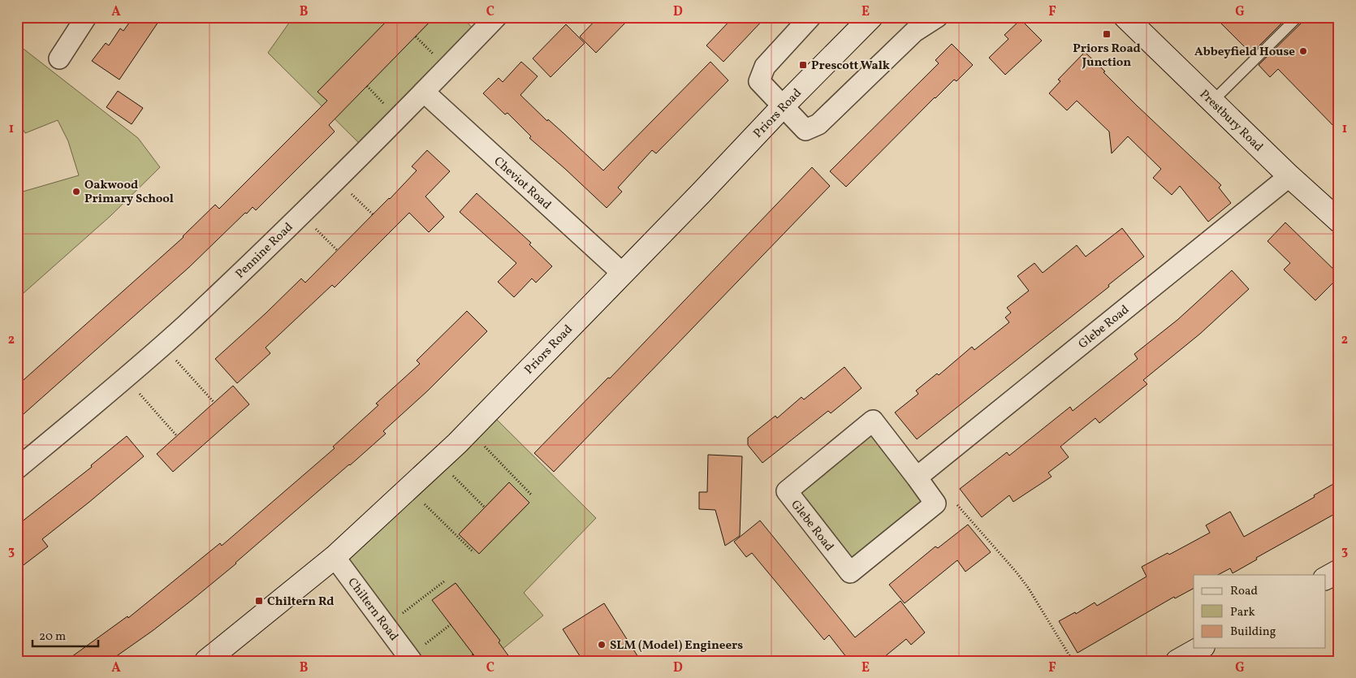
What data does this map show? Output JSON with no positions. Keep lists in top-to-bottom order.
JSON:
{
  "streets": {
    "main road": ["Priors Road", "Prestbury Road"],
    "street": [
      "Cheviot Road",
      "Pennine Road",
      "Glebe Road",
      "Chiltern Road"
    ]
  },
  "crossings": [
    ["Priors Road", "Cheviot Road"],
    ["Priors Road", "Chiltern Road"],
    ["Prestbury Road", "Glebe Road"],
    ["Cheviot Road", "Pennine Road"]
  ],
  "places": {
    "transit": ["Priors Road Junction", "Prescott Walk", "Chiltern Rd"],
    "other": ["Abbeyfield House", "Oakwood Primary School", "SLM (Model) Engineers"]
  },
  "legend": ["Road", "Park", "Building"],
  "scale_bar": "20 m",
  "grid": {
    "columns": [
      "A",
      "B",
      "C",
      "D",
      "E",
      "F",
      "G"
    ],
    "rows": ["1", "2", "3"]
  }
}
